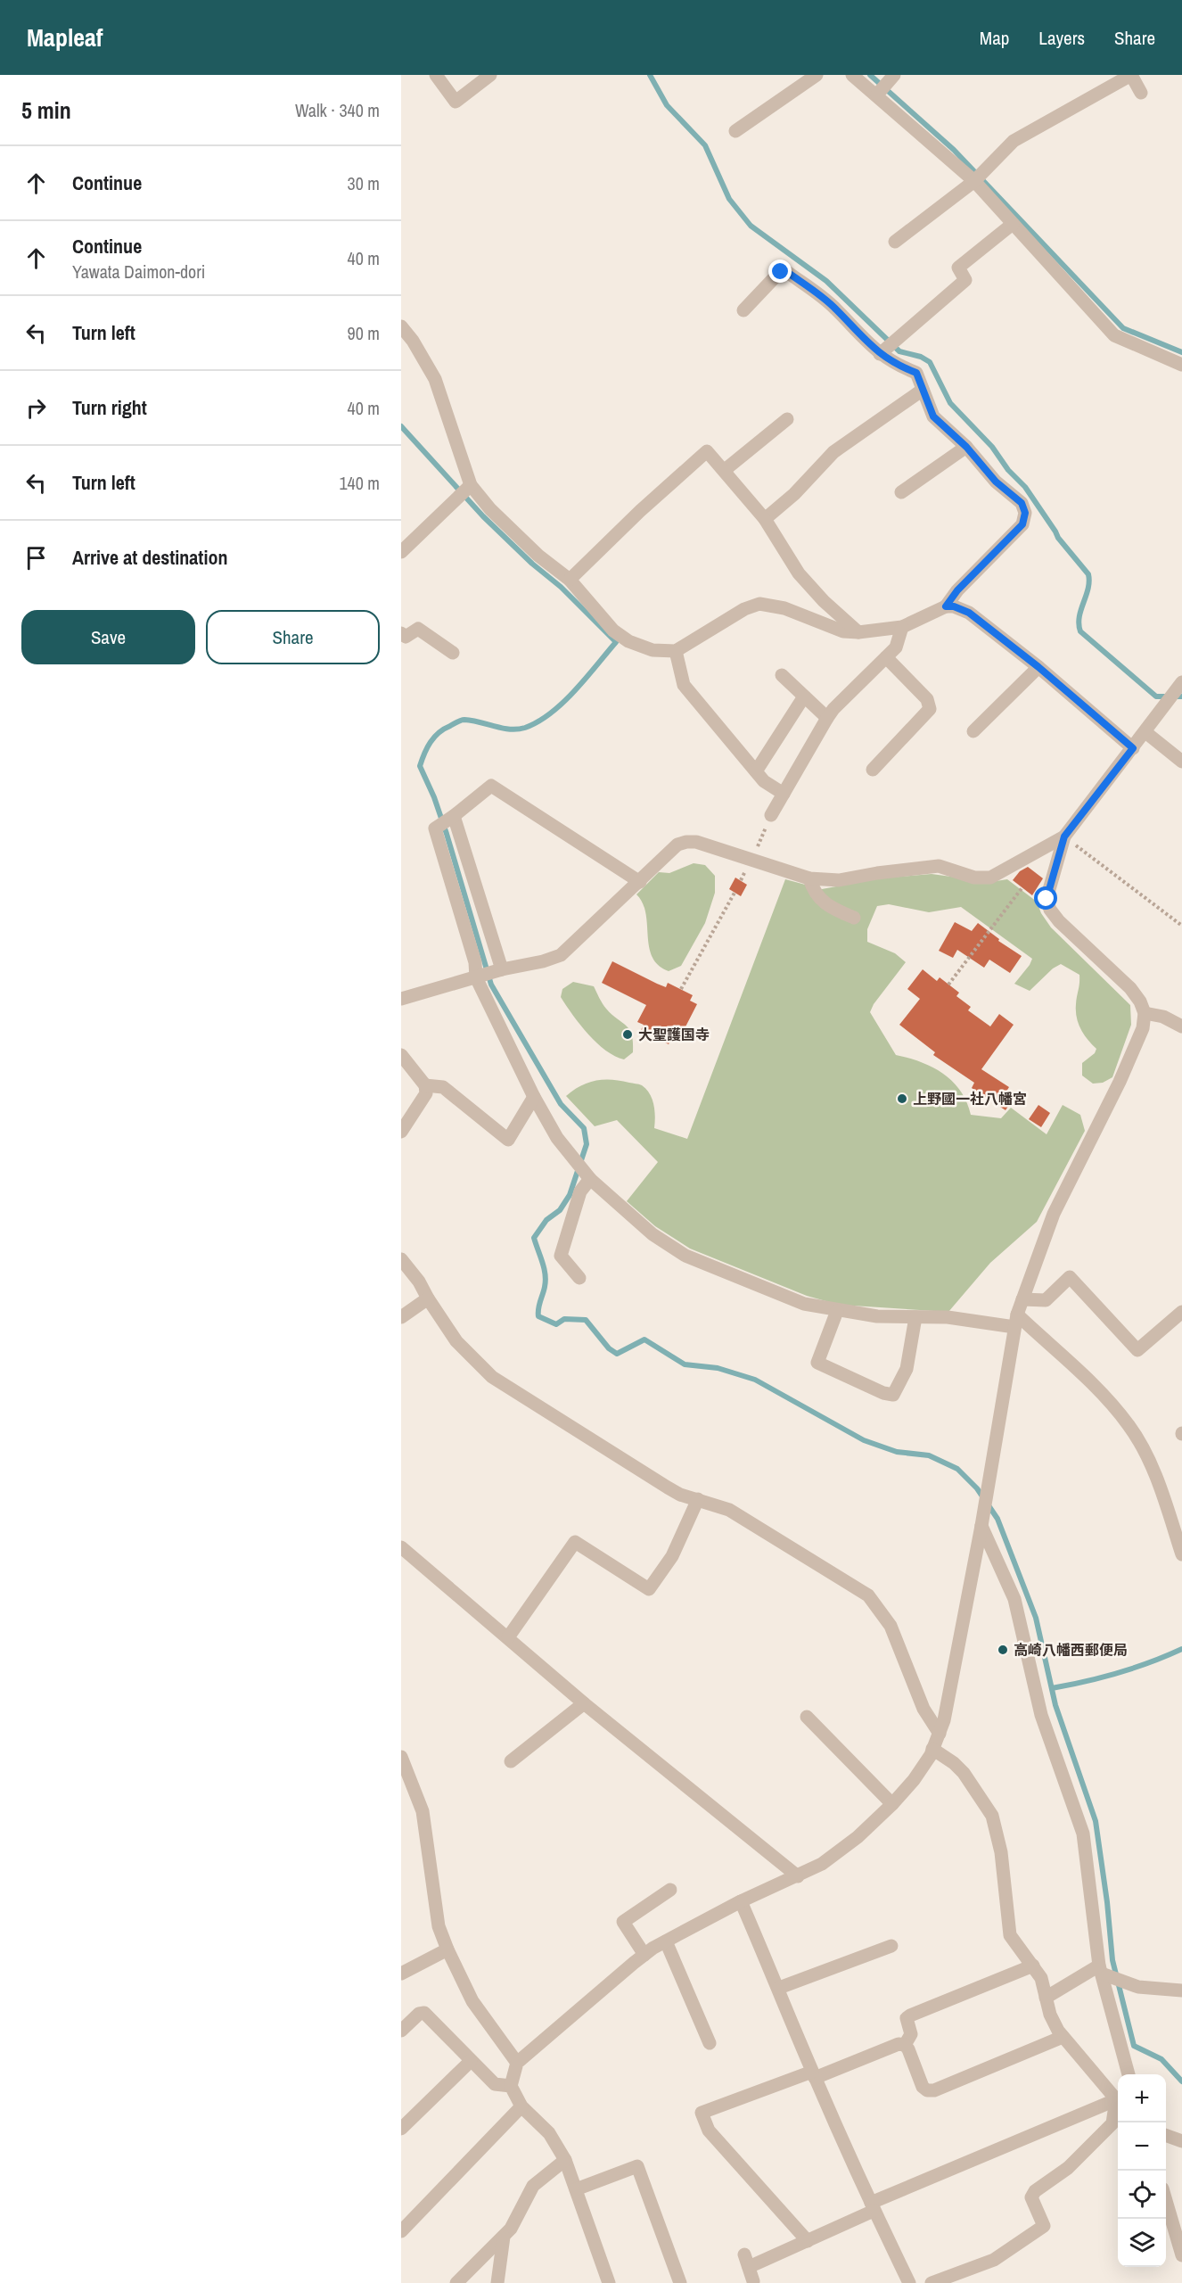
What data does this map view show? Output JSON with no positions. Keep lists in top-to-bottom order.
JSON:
{
  "places": ["大聖護国寺", "上野國一社八幡宮", "高崎八幡西郵便局"],
  "page": {
    "header": "Mapleaf",
    "nav": ["Map", "Layers", "Share"],
    "heading": ["5 min", "Walk · 340 m"],
    "list": [
      ["Continue", "30 m"],
      ["Continue", "Yawata Daimon-dori", "40 m"],
      ["Turn left", "90 m"],
      ["Turn right", "40 m"],
      ["Turn left", "140 m"],
      "Arrive at destination"
    ],
    "buttons": ["Save", "Share"],
    "map_buttons": ["+", "−"]
  }
}
